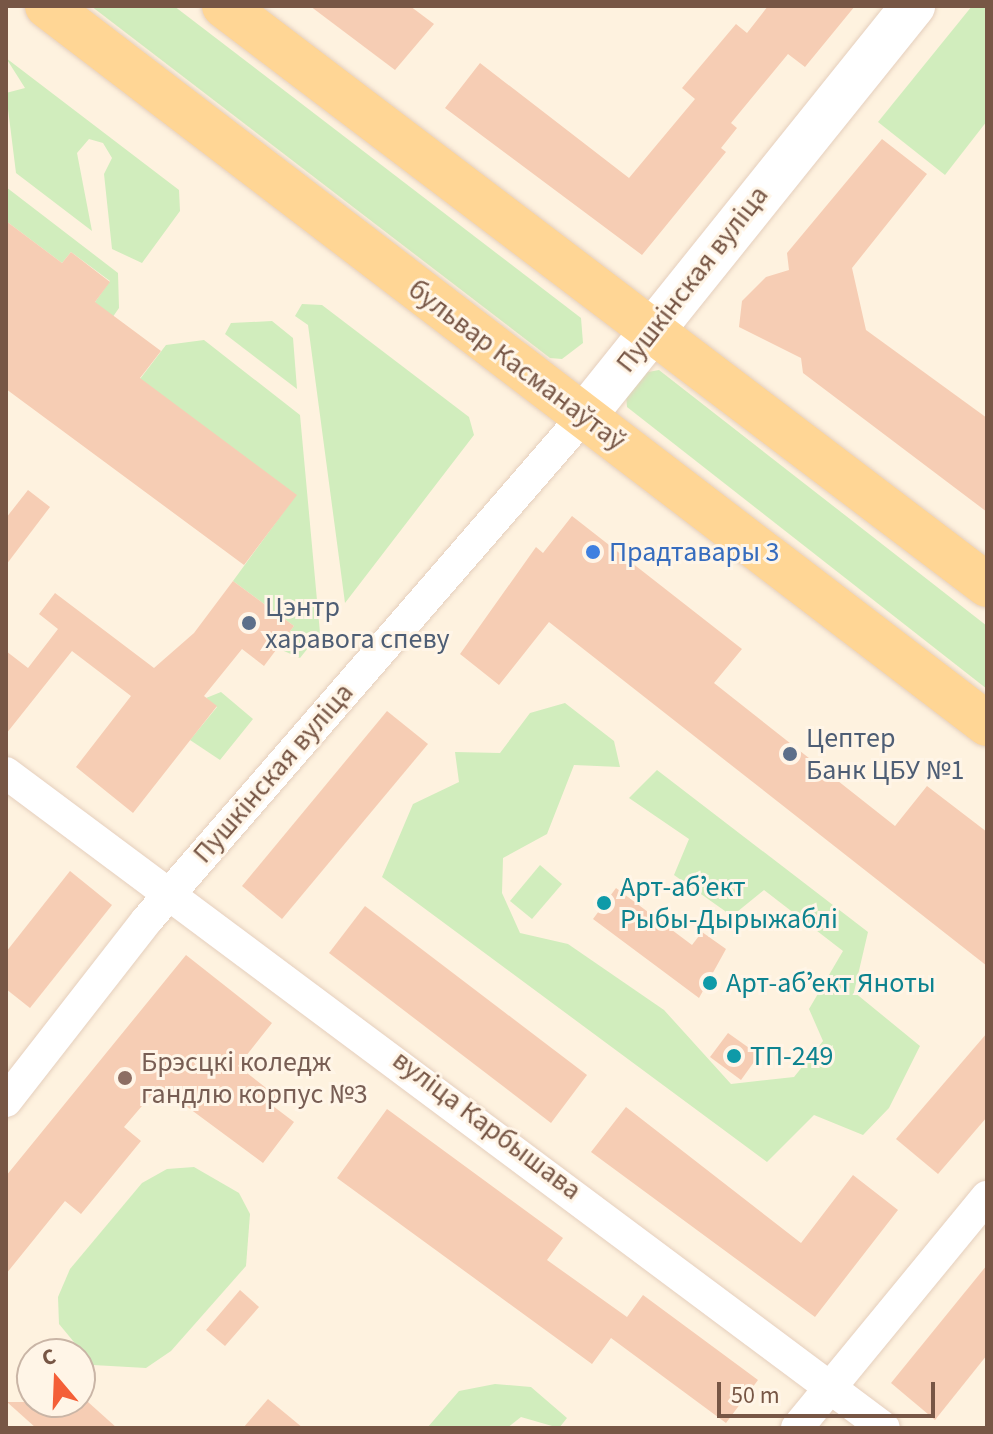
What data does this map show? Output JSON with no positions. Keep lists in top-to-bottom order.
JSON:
{
  "streets": {
    "main road": ["Пушкінская вуліца", "бульвар Касманаўтаў"],
    "street": ["вуліца Карбышава"]
  },
  "crossings": [
    ["Пушкінская вуліца", "бульвар Касманаўтаў"],
    ["Пушкінская вуліца", "вуліца Карбышава"]
  ],
  "places": [
    "Прадтавары 3",
    "Цэнтр харавога спеву",
    "Цептер Банк ЦБУ №1",
    "Арт-абʼект Рыбы-Дырыжаблі",
    "Арт-абʼект Яноты",
    "ТП-249",
    "Брэсцкі коледж гандлю корпус №3"
  ],
  "scale_bar": "50 m",
  "north": "top"
}
